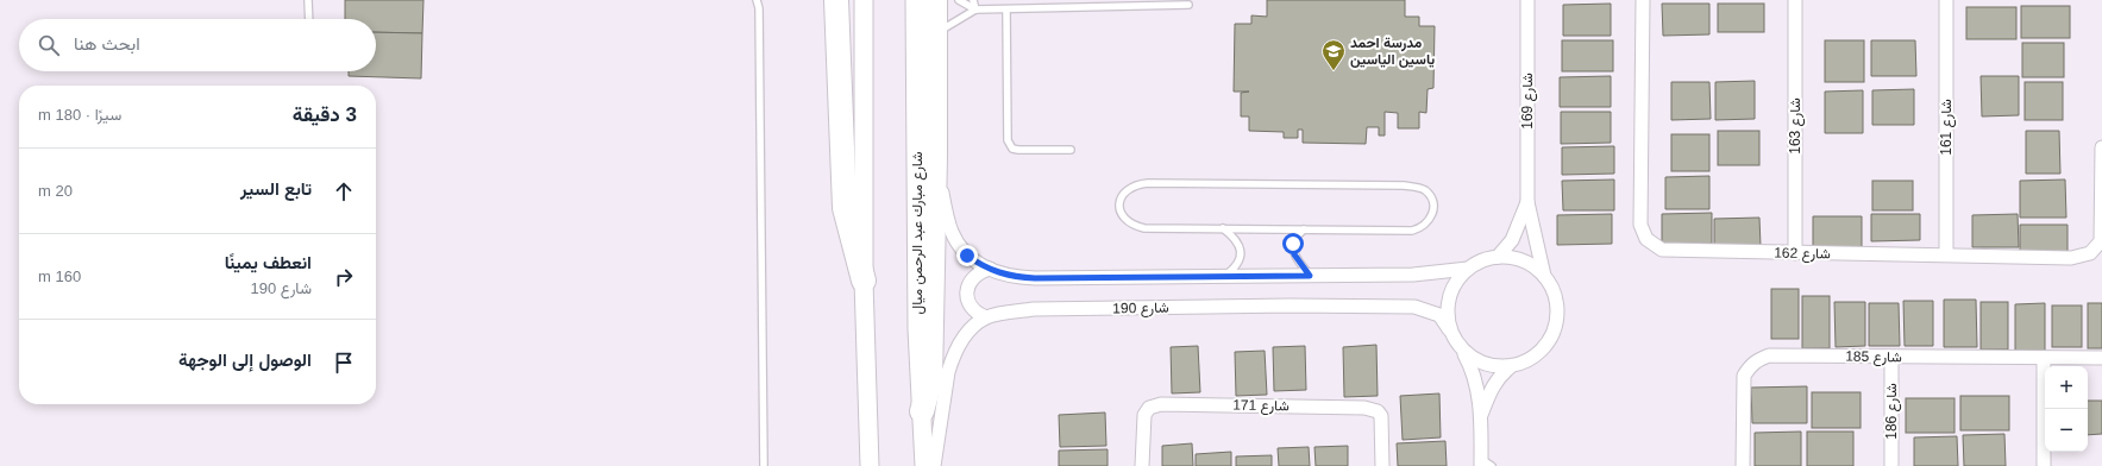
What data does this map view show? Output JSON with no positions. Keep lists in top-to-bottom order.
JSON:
{
  "streets": {
    "main road": ["شارع مبارك عبد الرحمن ميال"],
    "street": [
      "شارع 169",
      "شارع 163",
      "شارع 161",
      "شارع 162",
      "شارع 190",
      "شارع 185",
      "شارع 171",
      "شارع 186"
    ]
  },
  "crossings": [
    ["شارع 169", "شارع 190"],
    ["شارع 163", "شارع 162"],
    ["شارع 161", "شارع 162"],
    ["شارع 185", "شارع 186"]
  ],
  "places": {
    "school or university": ["مدرسة احمد ياسين الياسين"]
  },
  "page": {
    "search": "ابحث هنا",
    "heading": ["3 دقيقة", "سيرًا · 180 m"],
    "list": [
      ["تابع السير", "20 m"],
      ["انعطف يمينًا", "شارع 190", "160 m"],
      "الوصول إلى الوجهة"
    ],
    "map_buttons": ["+", "−"]
  }
}
